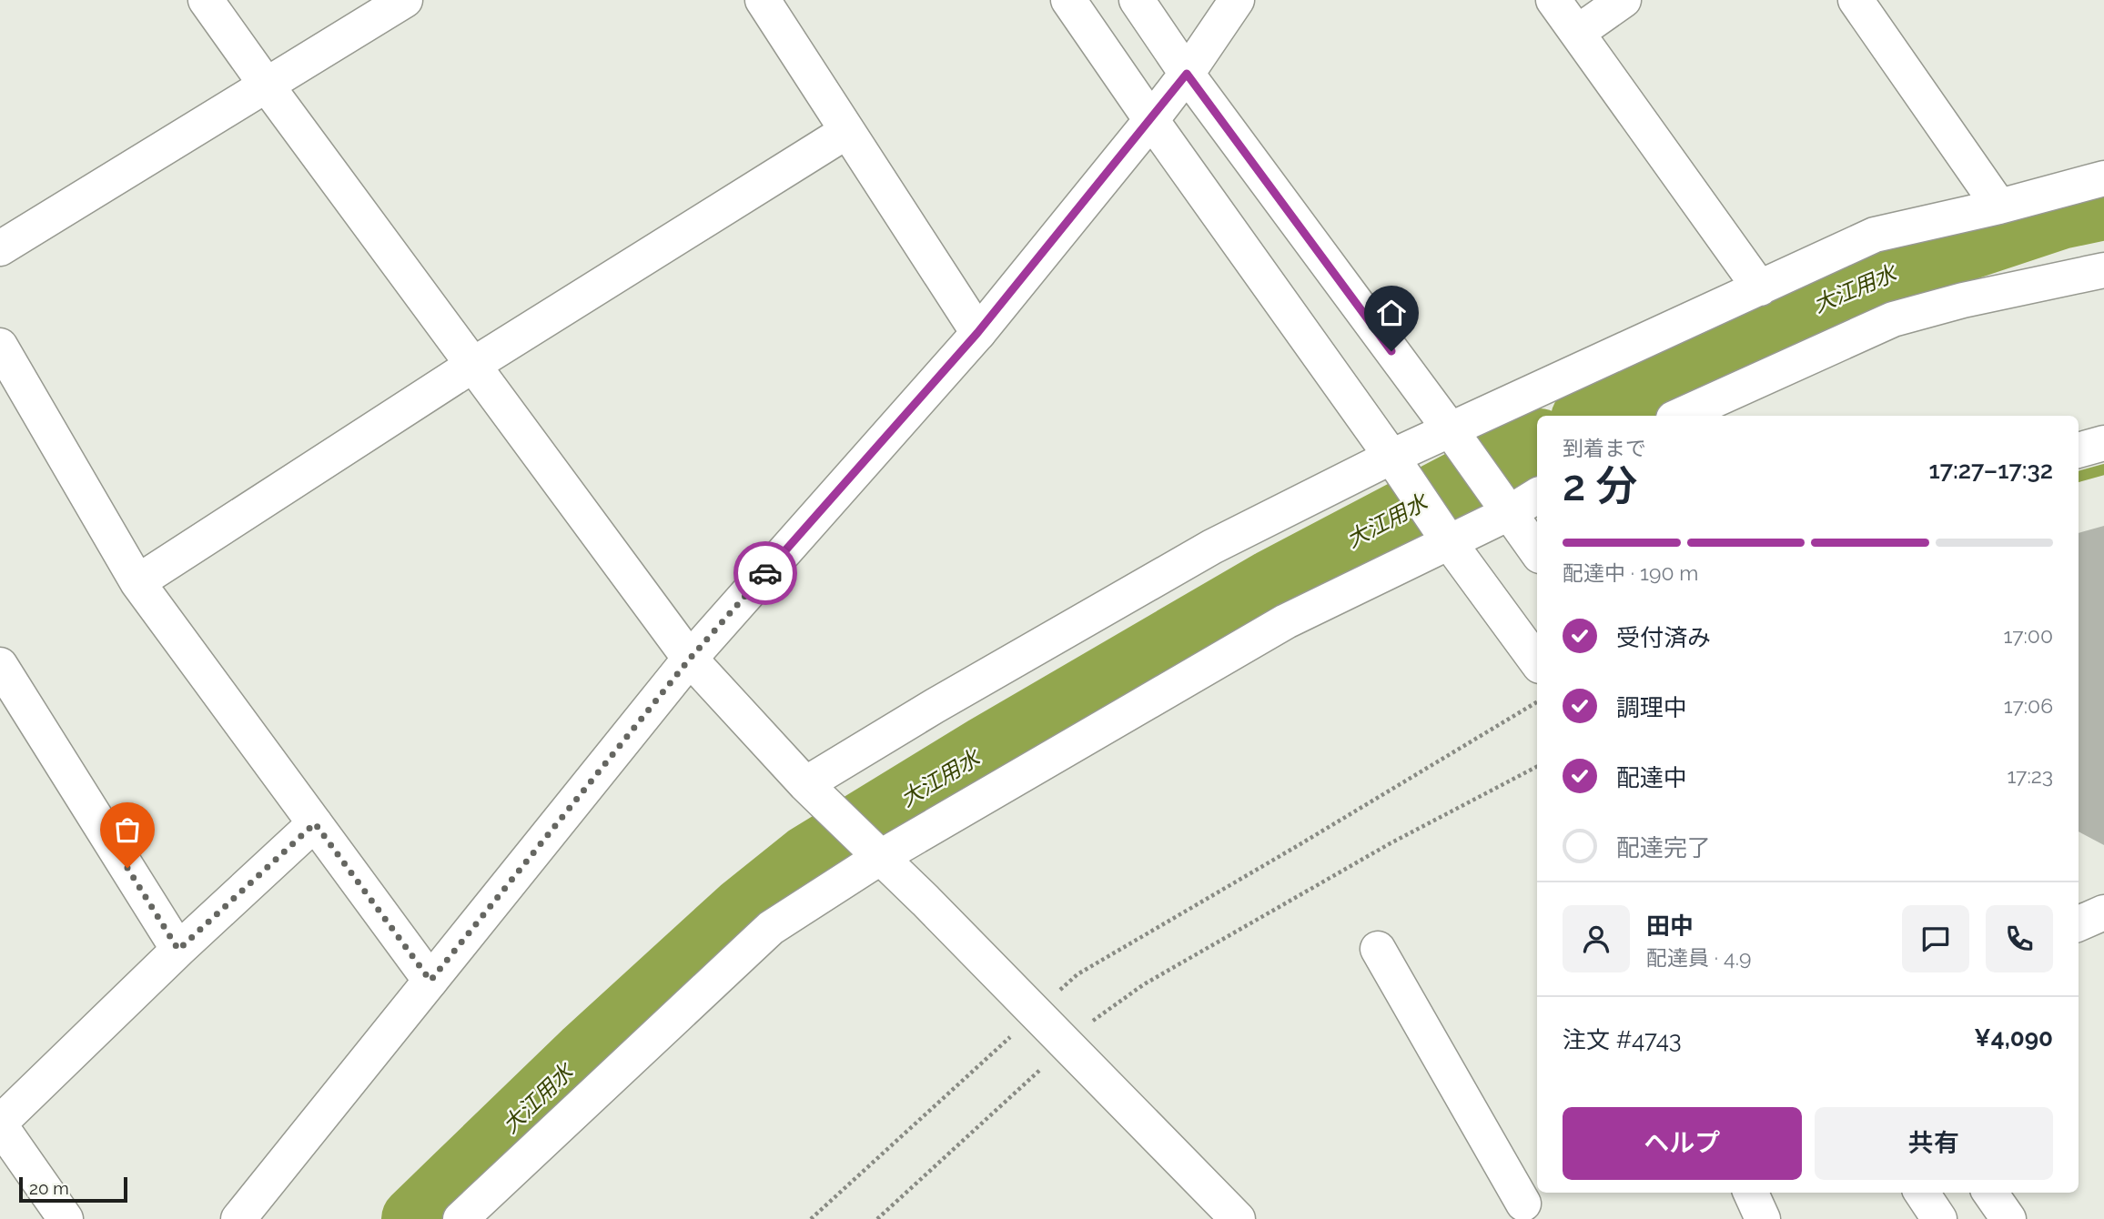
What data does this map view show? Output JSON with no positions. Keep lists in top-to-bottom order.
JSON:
{
  "water": ["大江用水"],
  "scale_bar": "20 m",
  "page": {
    "heading": ["2 分", "到着まで", "17:27–17:32"],
    "panel": [
      "田中",
      "配達員 · 4.9",
      "注文 #4743",
      "¥4,090"
    ],
    "bar": "配達中 · 190 m",
    "list": [
      ["受付済み", "17:00"],
      ["調理中", "17:06"],
      ["配達中", "17:23"],
      "配達完了"
    ],
    "buttons": ["ヘルプ", "共有"],
    "scale": "20 m"
  }
}
